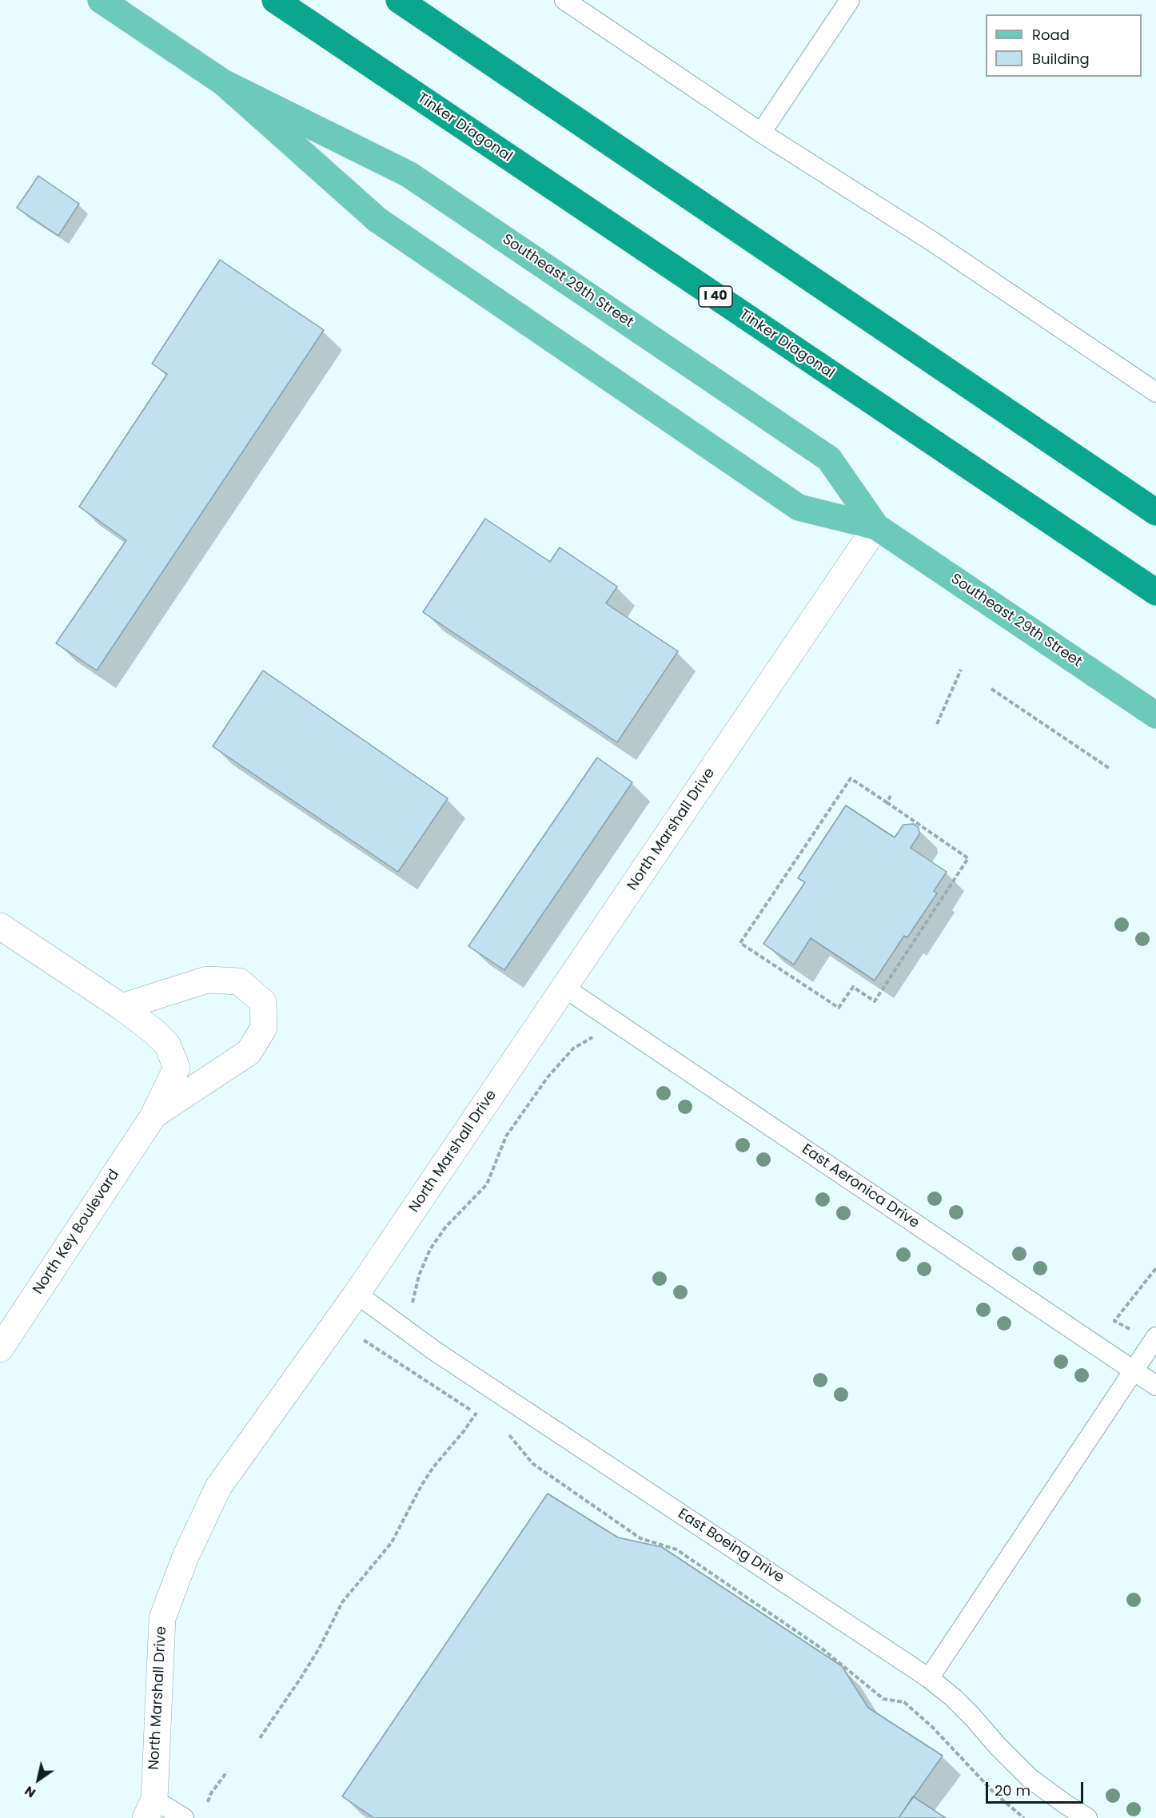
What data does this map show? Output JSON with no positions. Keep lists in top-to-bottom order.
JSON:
{
  "streets": {
    "highway": ["Tinker Diagonal", "I 40"],
    "main road": ["Southeast 29th Street"],
    "street": ["North Marshall Drive", "North Key Boulevard"],
    "lane": ["East Aeronica Drive", "East Boeing Drive"]
  },
  "crossings": [
    ["Southeast 29th Street", "North Marshall Drive"],
    ["North Marshall Drive", "East Aeronica Drive"],
    ["North Marshall Drive", "East Boeing Drive"]
  ],
  "legend": ["Road", "Building"],
  "scale_bar": "20 m",
  "north": "bottom left"
}
